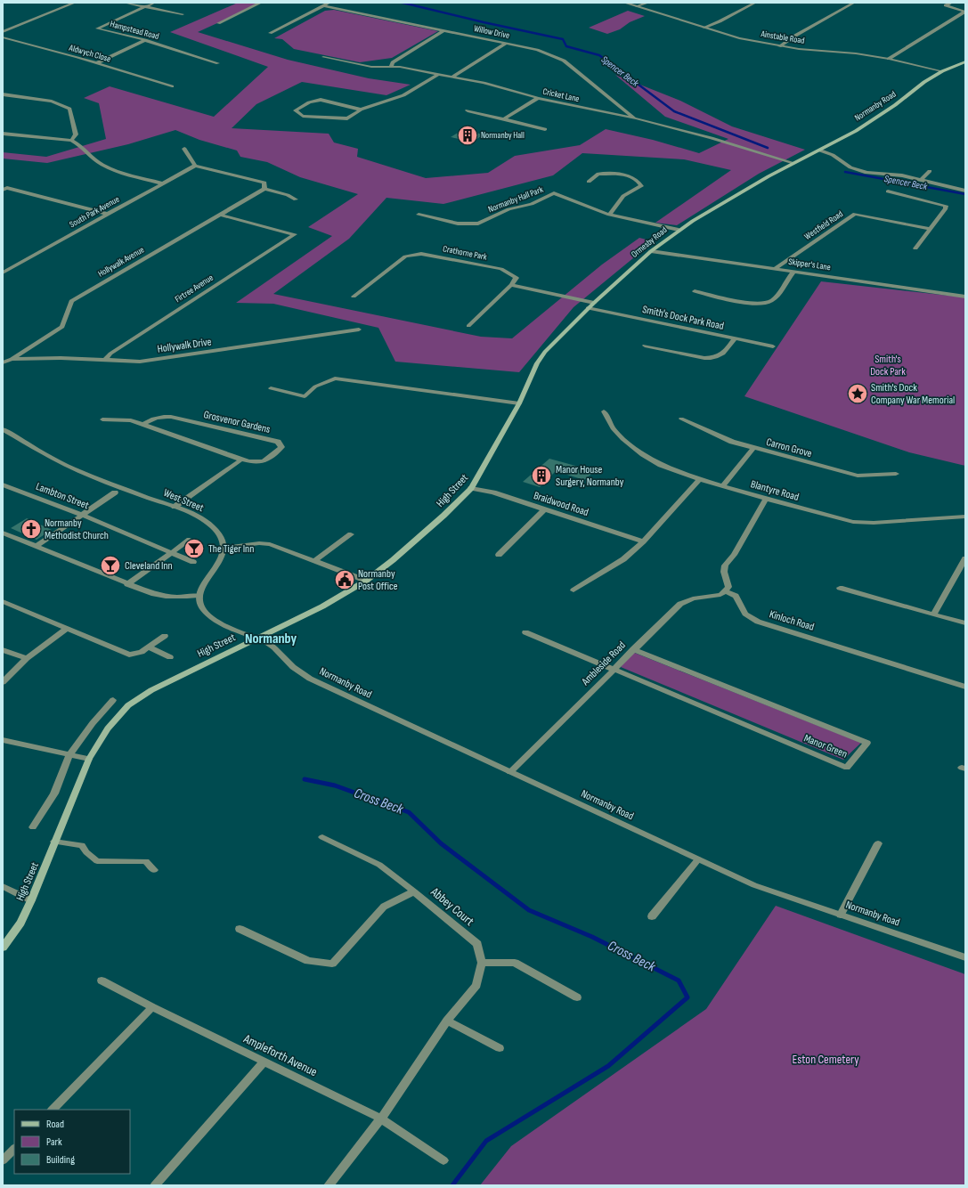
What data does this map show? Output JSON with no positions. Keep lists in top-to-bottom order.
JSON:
{
  "streets": {
    "main road": ["Normanby Road", "Ormesby Road", "High Street"],
    "street": [
      "Hampstead Road",
      "Willow Drive",
      "Ainstable Road",
      "Aldwych Close",
      "Cricket Lane",
      "Normanby Hall Park",
      "South Park Avenue",
      "Westfield Road",
      "Crathorne Park",
      "Hollywalk Avenue",
      "Skipper's Lane",
      "Firtree Avenue",
      "Smith's Dock Park Road",
      "Hollywalk Drive",
      "Grosvenor Gardens",
      "Carron Grove",
      "Blantyre Road",
      "Lambton Street",
      "West Street",
      "Braidwood Road",
      "Kinloch Road",
      "Ambleside Road",
      "Manor Green",
      "Abbey Court",
      "Ampleforth Avenue"
    ]
  },
  "crossings": [
    ["Willow Drive", "Cricket Lane"],
    ["Ainstable Road", "Normanby Road"],
    ["Cricket Lane", "Normanby Road"],
    ["Cricket Lane", "Ormesby Road"],
    ["Normanby Road", "Ormesby Road"],
    ["Normanby Road", "High Street"],
    ["Normanby Road", "Ambleside Road"],
    ["Normanby Hall Park", "Ormesby Road"],
    ["Westfield Road", "Skipper's Lane"],
    ["Ormesby Road", "Skipper's Lane"],
    ["Ormesby Road", "Smith's Dock Park Road"],
    ["Ormesby Road", "High Street"],
    ["Hollywalk Avenue", "Firtree Avenue"],
    ["Hollywalk Avenue", "Hollywalk Drive"],
    ["Firtree Avenue", "Hollywalk Drive"],
    ["High Street", "Braidwood Road"],
    ["Kinloch Road", "Ambleside Road"],
    ["Ambleside Road", "Manor Green"],
    ["Abbey Court", "Ampleforth Avenue"]
  ],
  "districts": ["Normanby"],
  "water": ["Spencer Beck", "Cross Beck"],
  "parks": ["Smith's Dock Park", "Eston Cemetery"],
  "places": {
    "building": ["Normanby Hall", "Manor House Surgery, Normanby"],
    "place": ["Smith's Dock Company War Memorial"],
    "church": ["Normanby Methodist Church"],
    "bar": ["The Tiger Inn", "Cleveland Inn"],
    "public building": ["Normanby Post Office"]
  },
  "legend": ["Road", "Park", "Building"]
}
